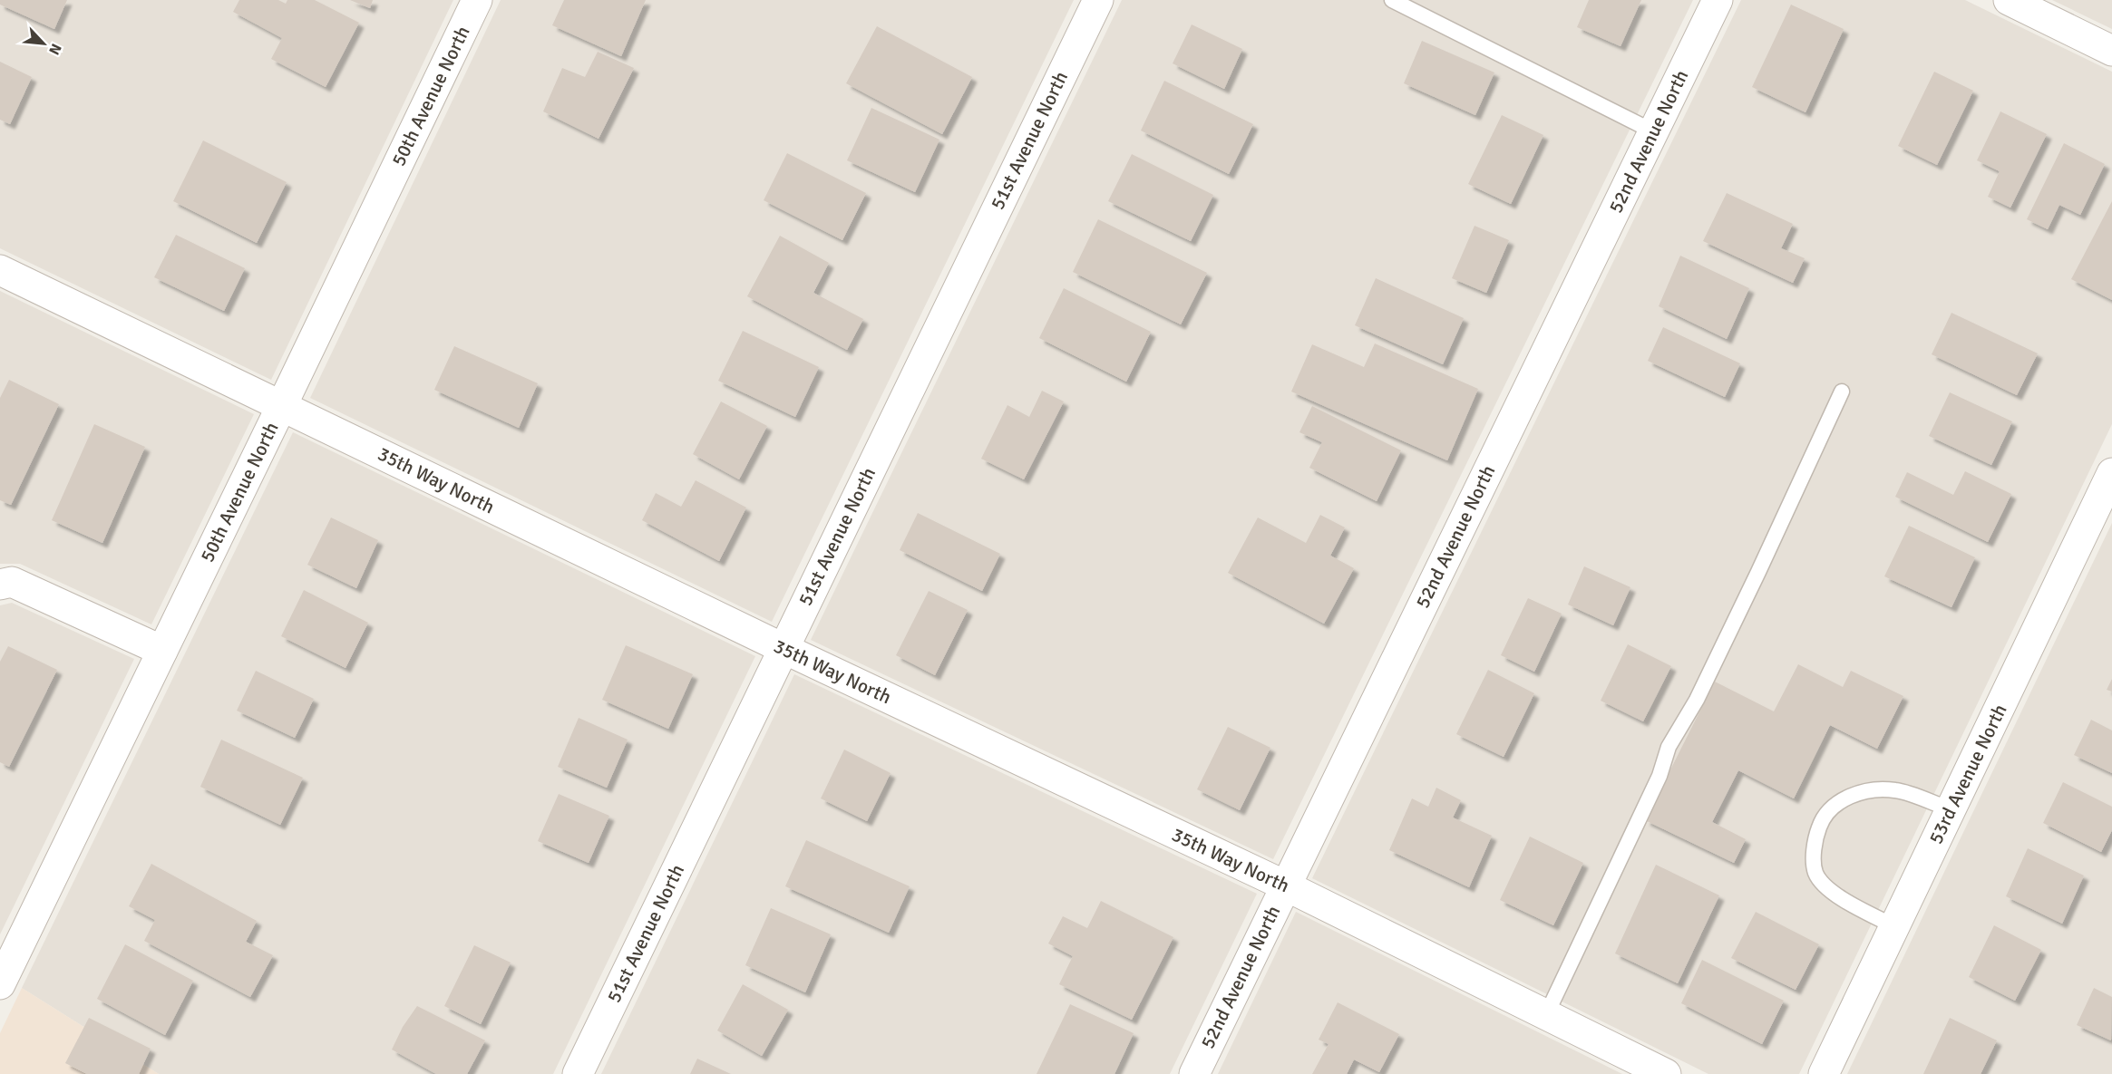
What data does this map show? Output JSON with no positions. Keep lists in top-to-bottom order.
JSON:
{
  "streets": {
    "street": [
      "50th Avenue North",
      "51st Avenue North",
      "52nd Avenue North",
      "35th Way North",
      "53rd Avenue North"
    ]
  },
  "crossings": [
    ["50th Avenue North", "35th Way North"],
    ["51st Avenue North", "35th Way North"],
    ["52nd Avenue North", "35th Way North"]
  ],
  "north": "bottom right"
}
